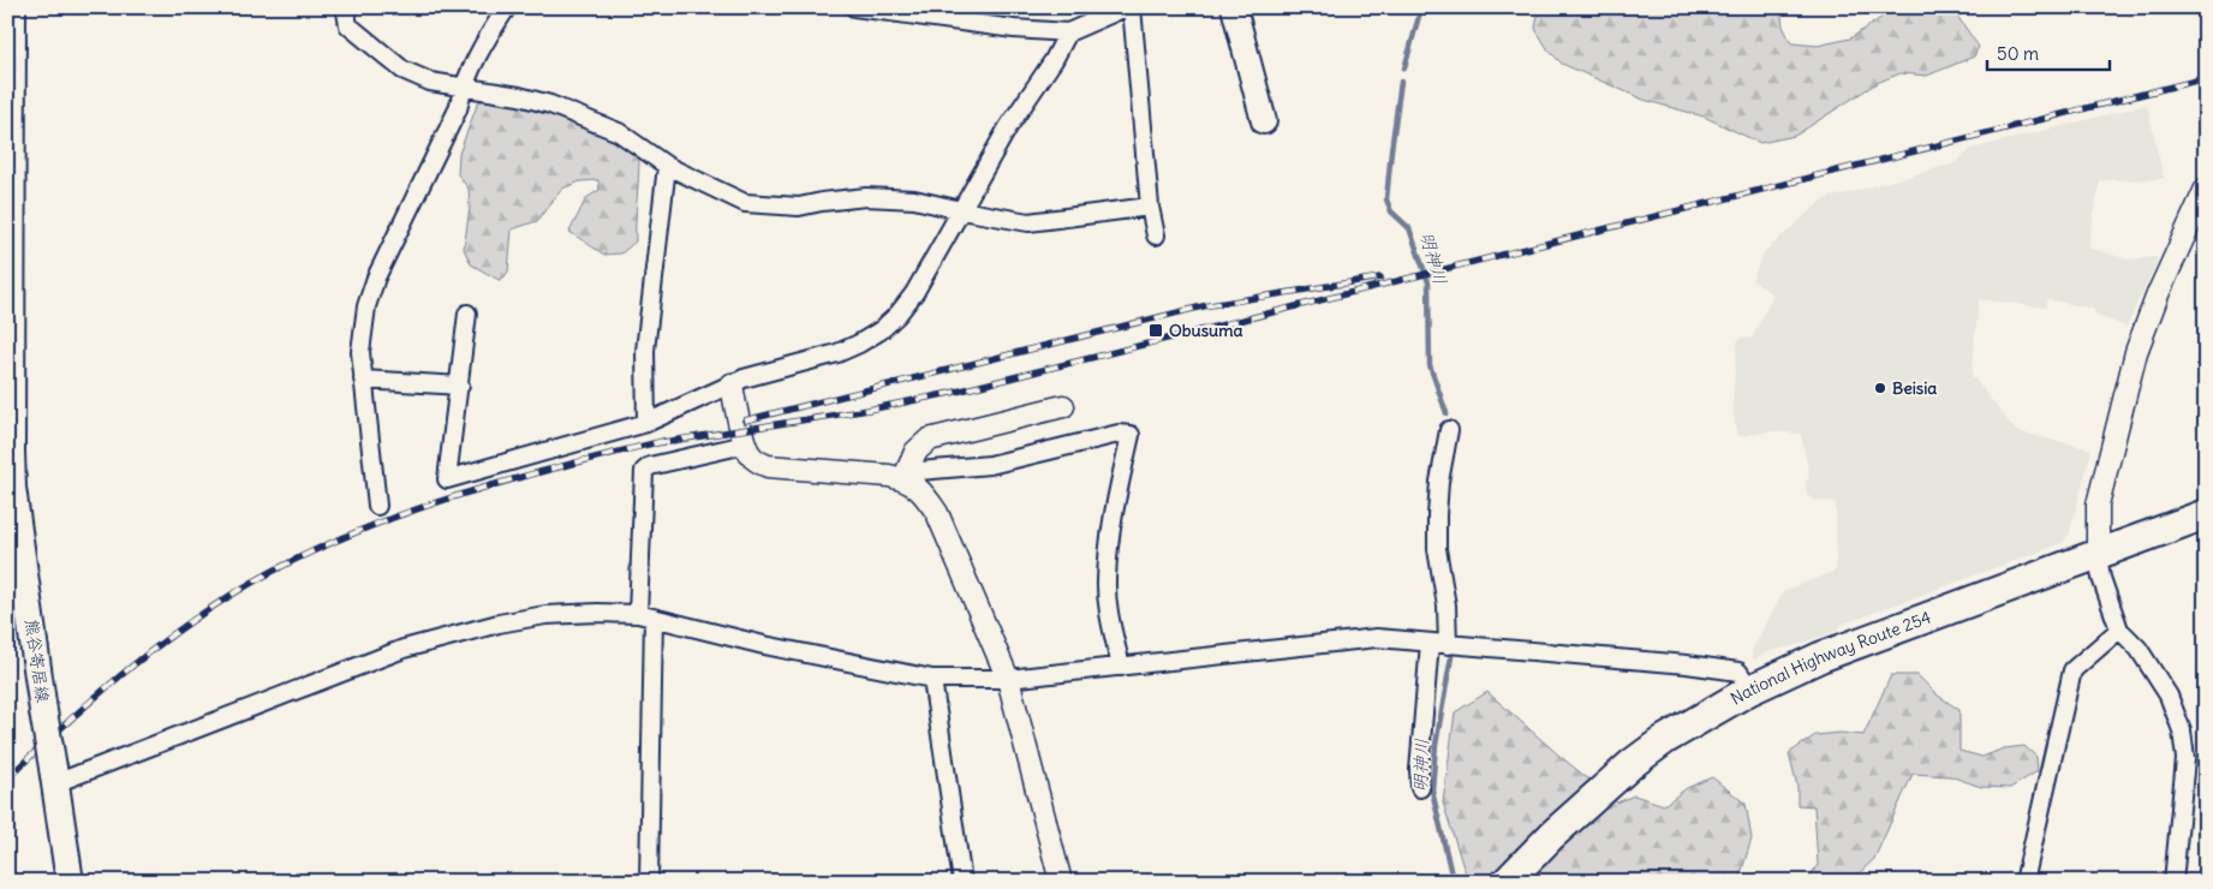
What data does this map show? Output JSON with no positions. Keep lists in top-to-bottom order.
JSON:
{
  "streets": {
    "highway": ["National Highway Route 254"],
    "main road": ["熊谷寄居線"]
  },
  "water": ["明神川"],
  "places": {
    "transit": ["Obusuma"],
    "other": ["Beisia"]
  },
  "scale_bar": "50 m"
}
